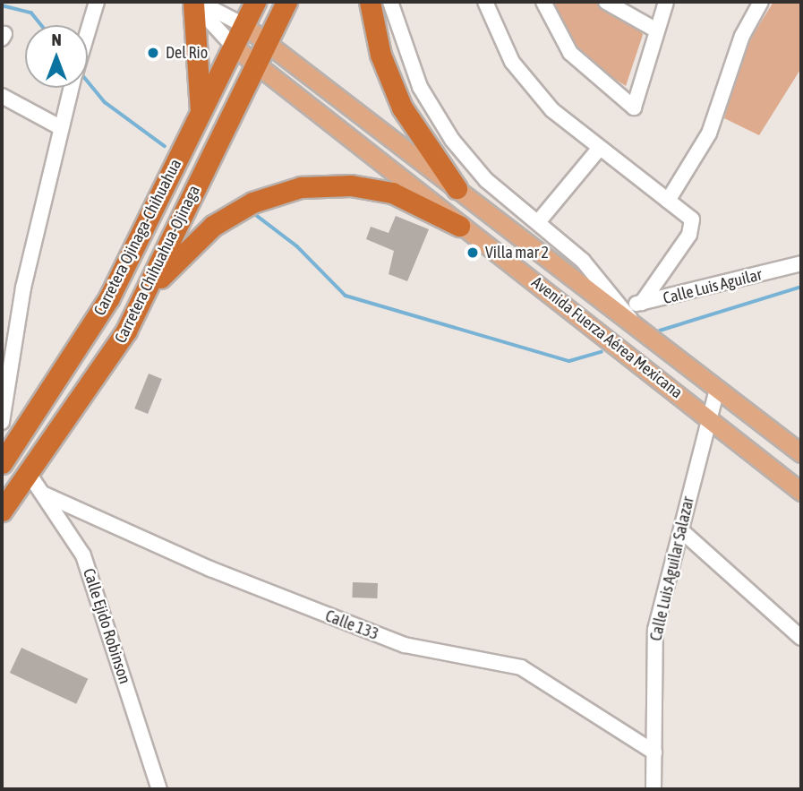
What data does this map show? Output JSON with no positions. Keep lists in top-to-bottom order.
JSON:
{
  "streets": {
    "highway": ["Carretera Ojinaga-Chihuahua", "Carretera Chihuahua-Ojinaga"],
    "main road": ["Avenida Fuerza Aérea Mexicana"],
    "street": [
      "Calle Luis Aguilar",
      "Calle Luis Aguilar Salazar",
      "Calle 133",
      "Calle Ejido Robinson"
    ]
  },
  "crossings": [
    ["Carretera Ojinaga-Chihuahua", "Avenida Fuerza Aérea Mexicana"],
    ["Carretera Chihuahua-Ojinaga", "Avenida Fuerza Aérea Mexicana"],
    ["Carretera Chihuahua-Ojinaga", "Calle Ejido Robinson"],
    ["Avenida Fuerza Aérea Mexicana", "Calle Luis Aguilar Salazar"],
    ["Calle Luis Aguilar Salazar", "Calle 133"],
    ["Calle 133", "Calle Ejido Robinson"]
  ],
  "places": ["Del Rio", "Villa mar 2"],
  "north": "top"
}
